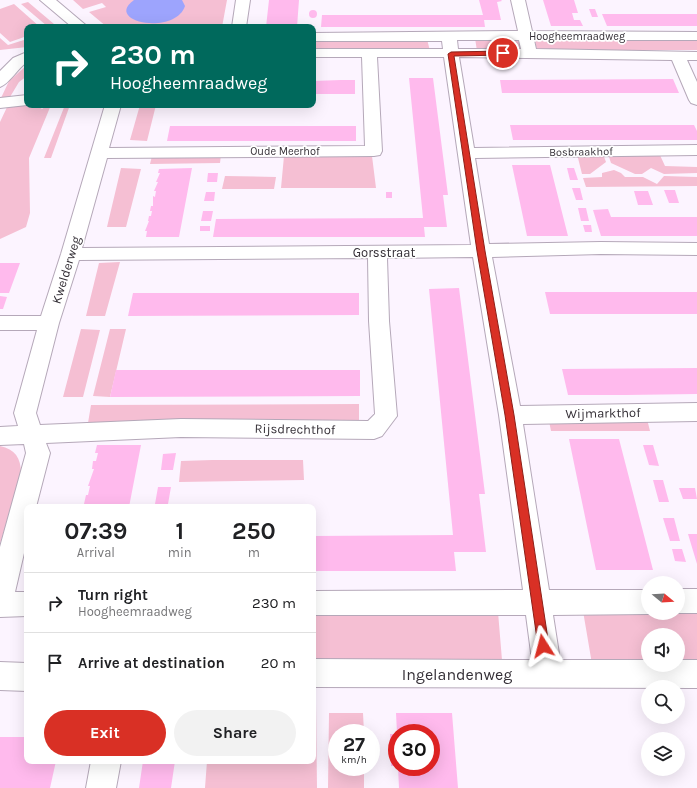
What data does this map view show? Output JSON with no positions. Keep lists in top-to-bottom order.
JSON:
{
  "streets": {
    "street": [
      "Hoogheemraadweg",
      "Oude Meerhof",
      "Bosbraakhof",
      "Gorsstraat",
      "Kwelderweg",
      "Wijmarkthof",
      "Rijsdrechthof",
      "Ingelandenweg"
    ]
  },
  "crossings": [
    ["Hoogheemraadweg", "Oude Meerhof"],
    ["Oude Meerhof", "Kwelderweg"],
    ["Gorsstraat", "Kwelderweg"],
    ["Gorsstraat", "Rijsdrechthof"],
    ["Kwelderweg", "Rijsdrechthof"]
  ],
  "north": "right",
  "page": {
    "turn": ["230 m", "Hoogheemraadweg"],
    "eta": [
      "07:39",
      "Arrival",
      "1",
      "min",
      "250",
      "m"
    ],
    "list": [
      {
        "name": "Turn right",
        "note": "Hoogheemraadweg",
        "value": "230 m"
      },
      {
        "name": "Arrive at destination",
        "value": "20 m"
      }
    ],
    "buttons": ["Exit", "Share"],
    "speed": "27 km/h",
    "limit": "30"
  }
}
